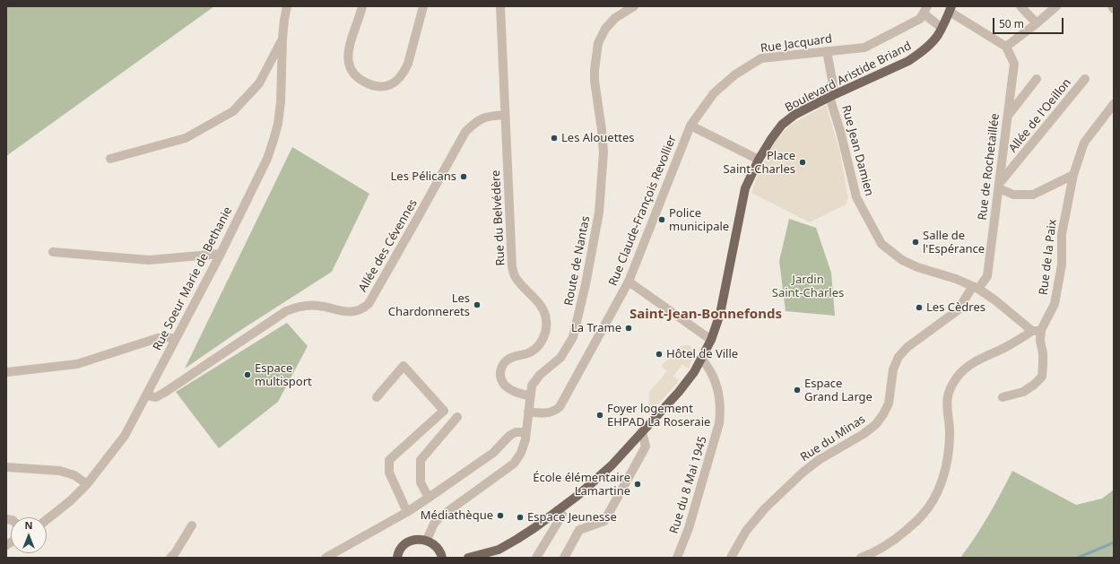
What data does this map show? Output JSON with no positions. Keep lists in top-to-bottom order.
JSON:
{
  "streets": {
    "main road": ["Boulevard Aristide Briand"],
    "street": [
      "Rue Jacquard",
      "Allée de l'Oeillon",
      "Rue Jean Damien",
      "Rue de Rochetaillée",
      "Rue Claude-François Revollier",
      "Rue du Belvédère",
      "Allée des Cévennes",
      "Rue de la Paix",
      "Route de Nantas",
      "Rue Soeur Marie de Bethanie",
      "Rue du Minas",
      "Rue du 8 Mai 1945"
    ]
  },
  "crossings": [
    ["Rue Jacquard", "Rue Jean Damien"],
    ["Rue Jacquard", "Rue Claude-François Revollier"],
    ["Boulevard Aristide Briand", "Rue Jean Damien"],
    ["Boulevard Aristide Briand", "Rue du 8 Mai 1945"],
    ["Allée de l'Oeillon", "Rue de Rochetaillée"],
    ["Rue Jean Damien", "Rue de Rochetaillée"],
    ["Rue Jean Damien", "Rue de la Paix"],
    ["Rue Jean Damien", "Rue du Minas"],
    ["Rue de Rochetaillée", "Rue du Minas"],
    ["Rue Claude-François Revollier", "Route de Nantas"],
    ["Rue du Belvédère", "Allée des Cévennes"],
    ["Rue du Belvédère", "Route de Nantas"],
    ["Allée des Cévennes", "Rue Soeur Marie de Bethanie"]
  ],
  "districts": ["Saint-Jean-Bonnefonds"],
  "parks": ["Jardin Saint-Charles"],
  "places": [
    "Les Alouettes",
    "Place Saint-Charles",
    "Les Pélicans",
    "Police municipale",
    "Salle de l'Espérance",
    "Les Chardonnerets",
    "Les Cèdres",
    "La Trame",
    "Hôtel de Ville",
    "Espace multisport",
    "Espace Grand Large",
    "Foyer logement EHPAD La Roseraie",
    "École élémentaire Lamartine",
    "Médiathèque",
    "Espace Jeunesse"
  ],
  "scale_bar": "50 m",
  "north": "top"
}
